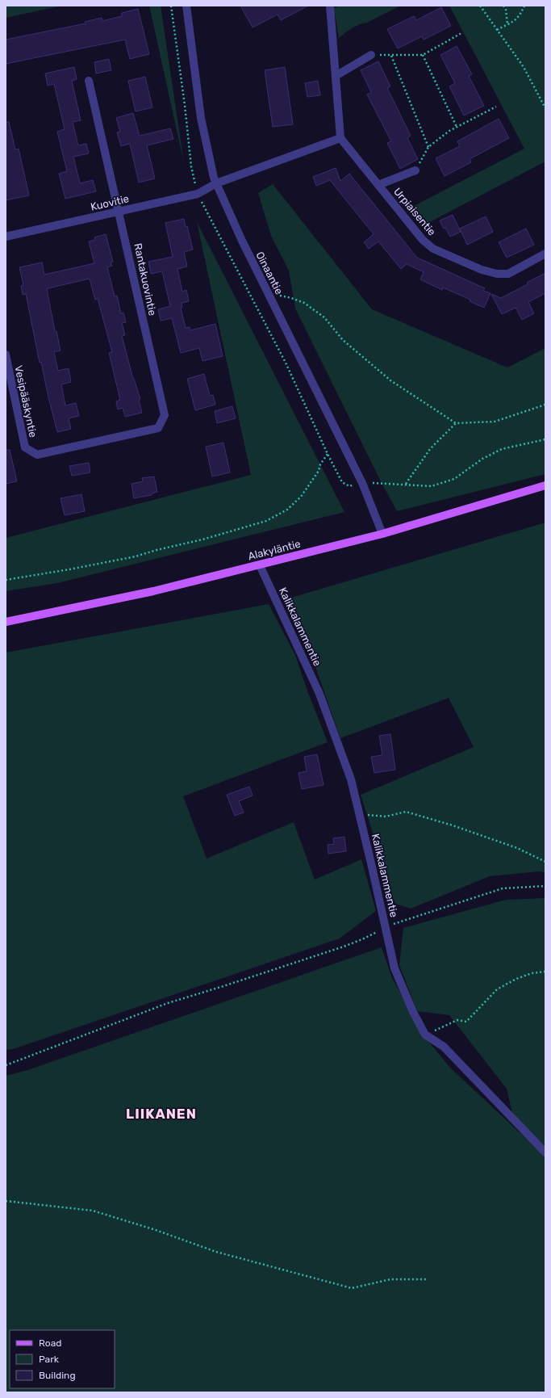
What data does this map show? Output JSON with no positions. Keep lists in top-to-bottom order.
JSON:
{
  "streets": {
    "main road": ["Alakyläntie"],
    "street": [
      "Kuovitie",
      "Urpiaisentie",
      "Oinaantie",
      "Rantakuovintie",
      "Vesipääskyntie",
      "Kalikkalammentie"
    ]
  },
  "crossings": [
    ["Kuovitie", "Oinaantie"],
    ["Kuovitie", "Rantakuovintie"],
    ["Oinaantie", "Alakyläntie"],
    ["Rantakuovintie", "Vesipääskyntie"],
    ["Alakyläntie", "Kalikkalammentie"]
  ],
  "districts": ["LIIKANEN"],
  "legend": ["Road", "Park", "Building"]
}
